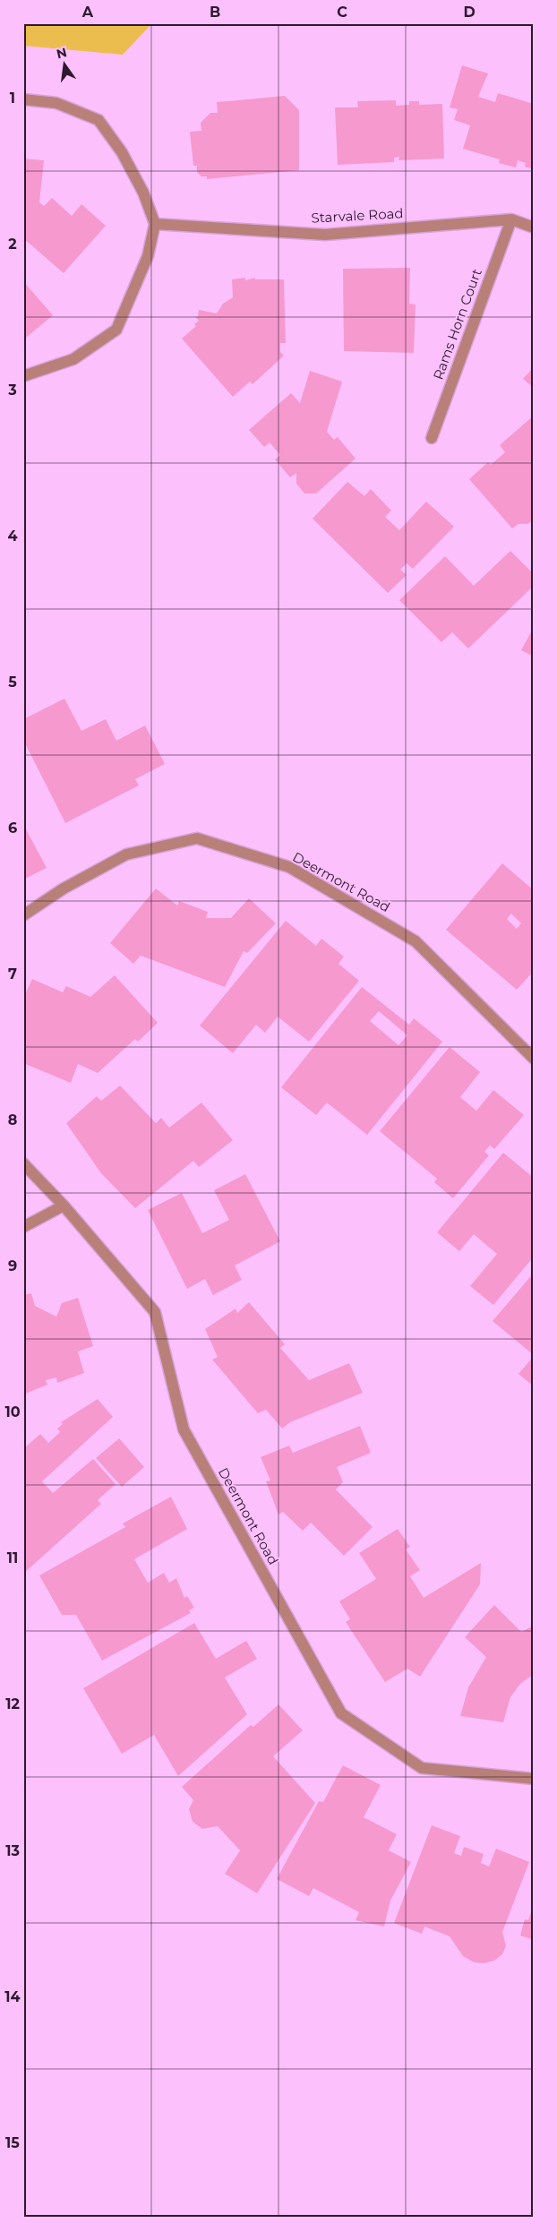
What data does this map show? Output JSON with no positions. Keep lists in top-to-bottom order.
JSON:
{
  "streets": {
    "street": ["Starvale Road", "Rams Horn Court", "Deermont Road"]
  },
  "crossings": [
    ["Starvale Road", "Rams Horn Court"]
  ],
  "north": "top",
  "grid": {
    "columns": [
      "A",
      "B",
      "C",
      "D"
    ],
    "rows": [
      "1",
      "2",
      "3",
      "4",
      "5",
      "6",
      "7",
      "8",
      "9",
      "10",
      "11",
      "12",
      "13",
      "14",
      "15"
    ]
  }
}
